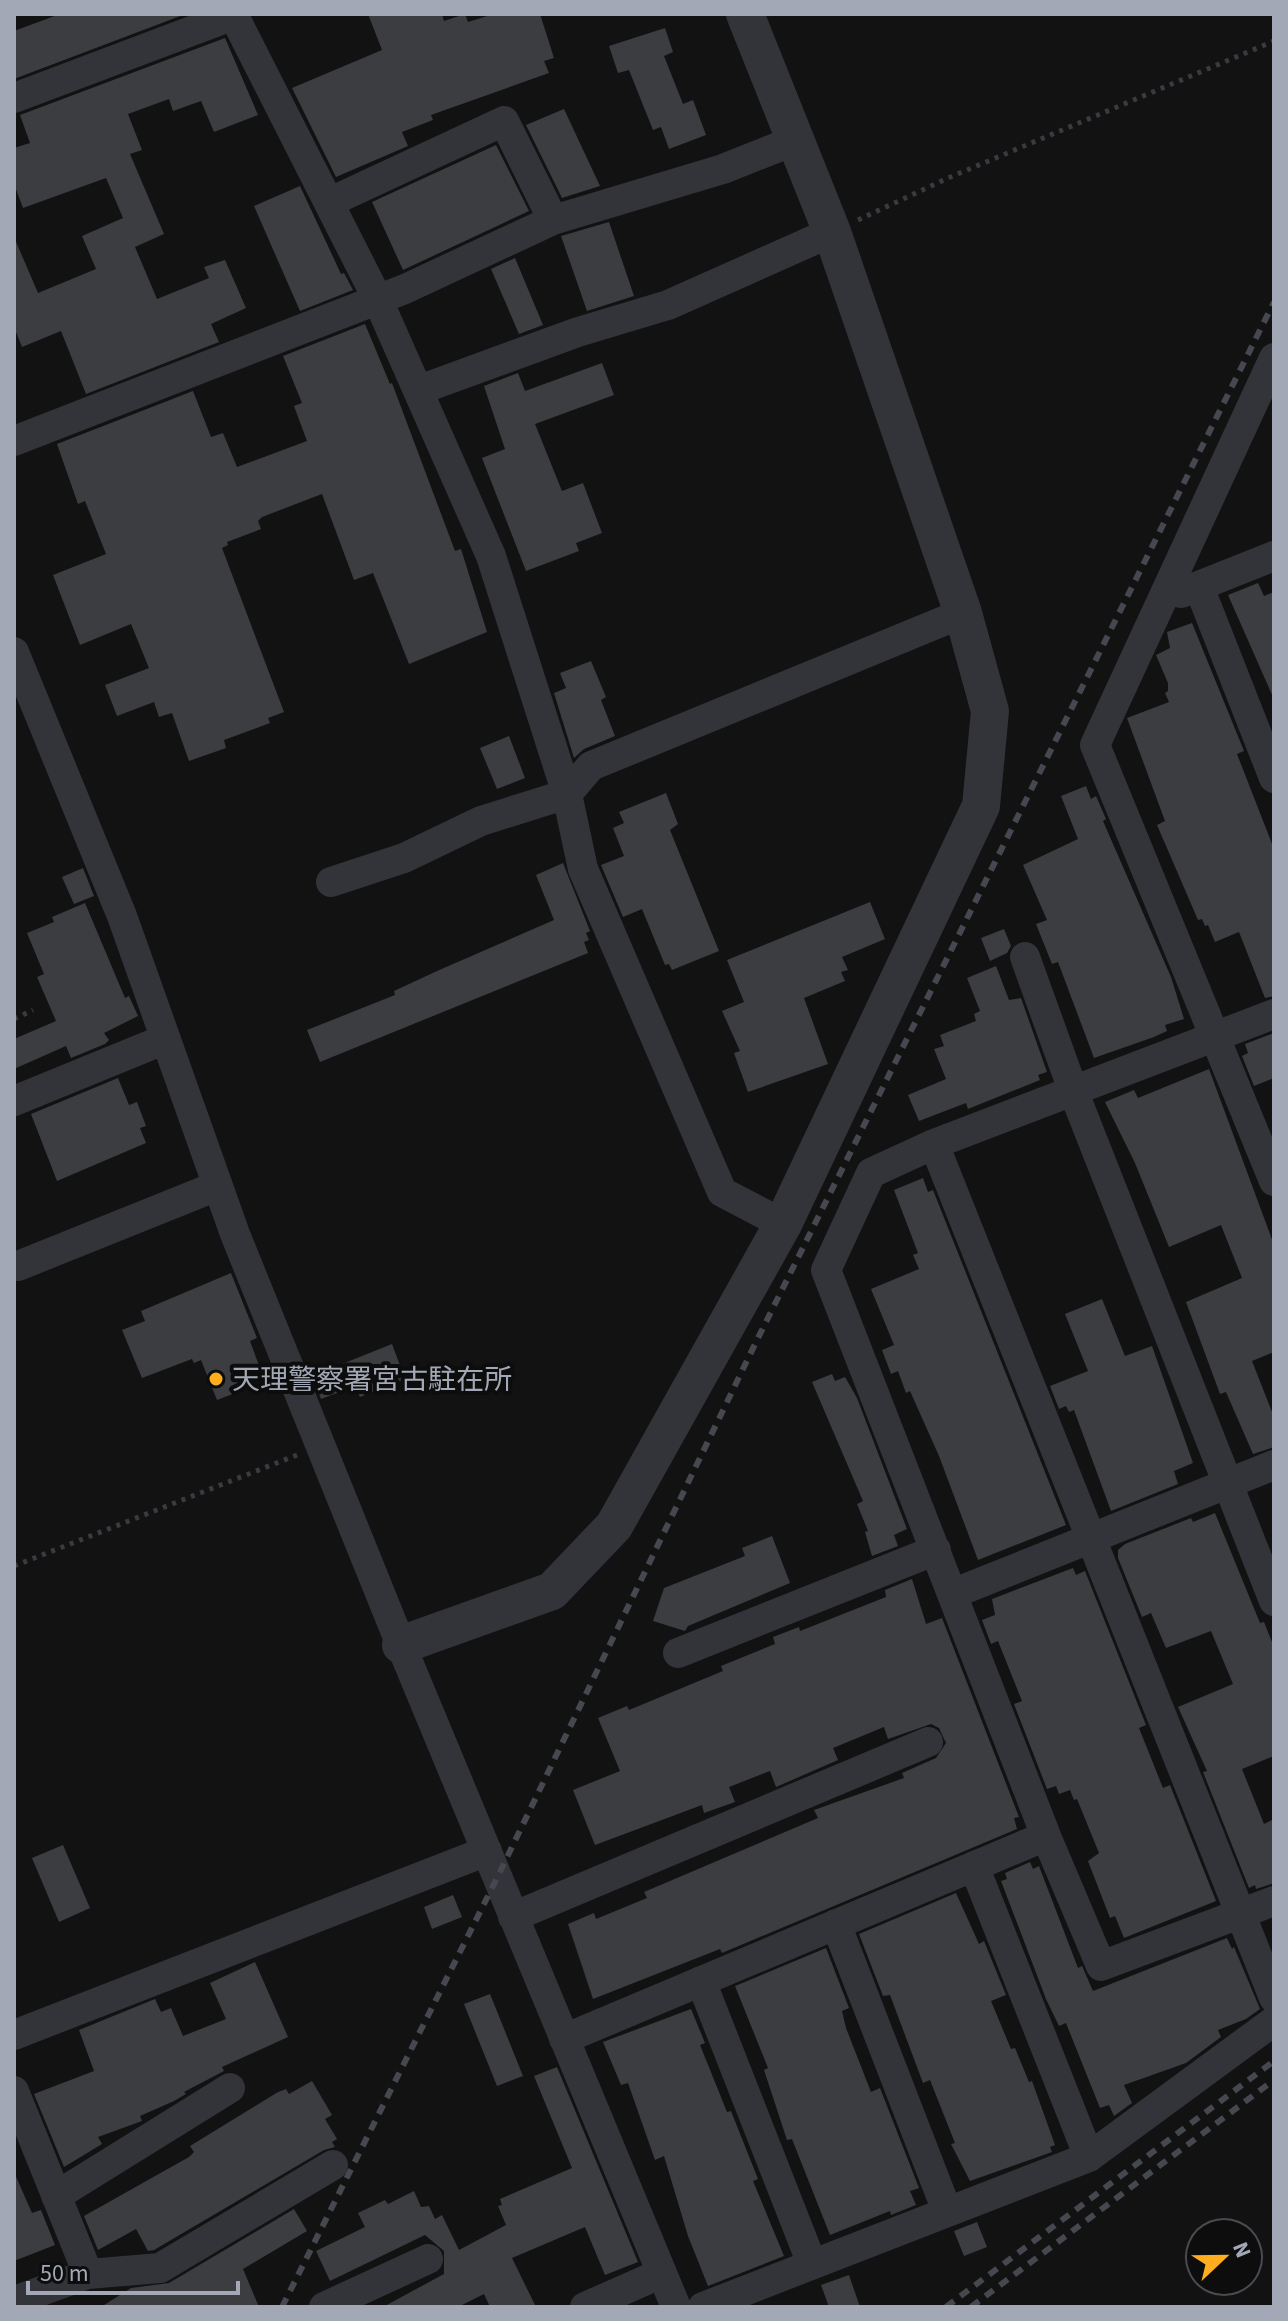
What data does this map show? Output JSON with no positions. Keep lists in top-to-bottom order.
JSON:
{
  "places": ["天理警察署宮古駐在所"],
  "scale_bar": "50 m",
  "north": "right"
}
